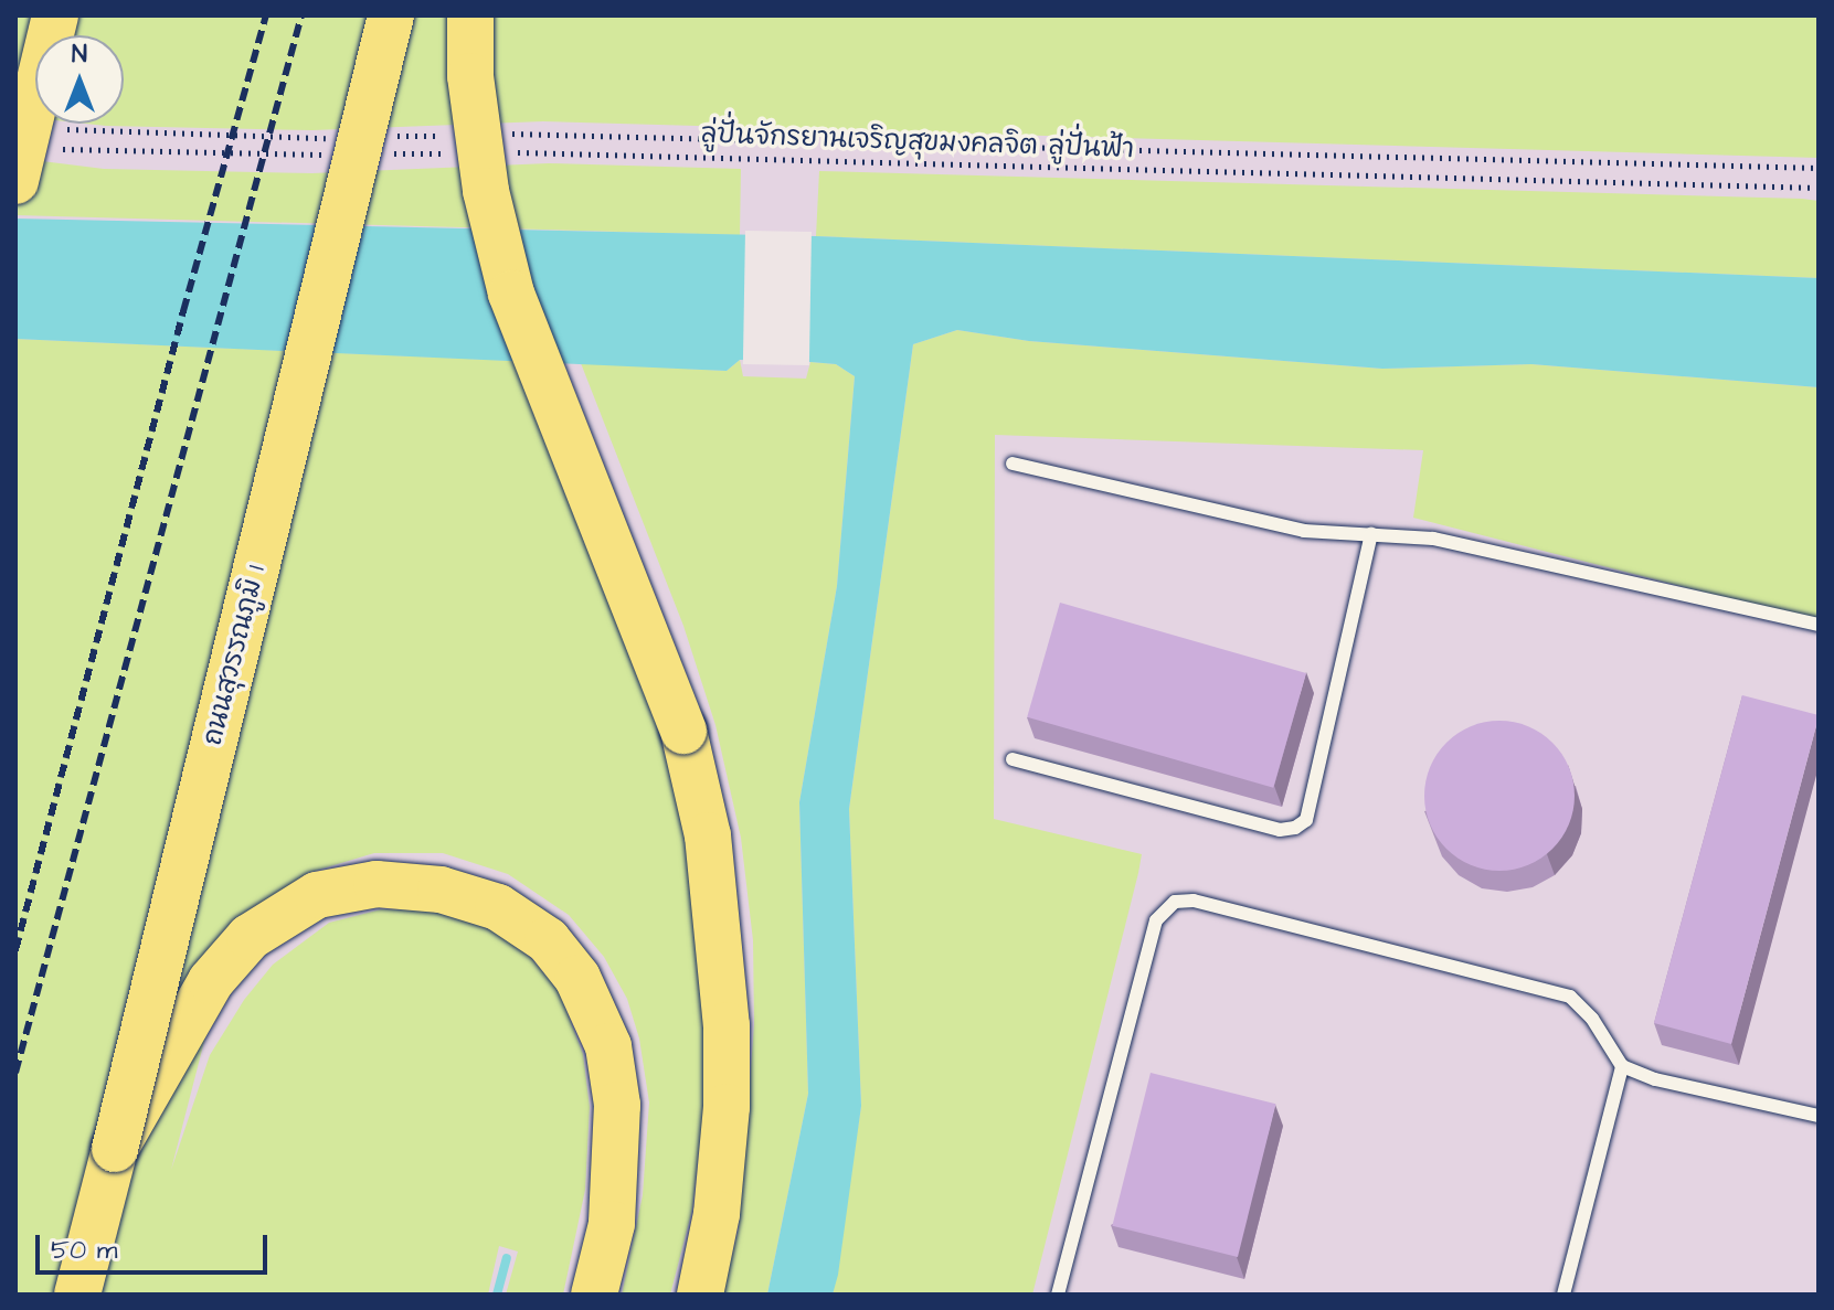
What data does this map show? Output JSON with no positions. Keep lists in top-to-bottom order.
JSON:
{
  "streets": {
    "highway": ["ถนนสุวรรณภูมิ 1"],
    "path": ["ลู่ปั่นจักรยานเจริญสุขมงคลจิต ลู่ปั่นฟ้า"]
  },
  "scale_bar": "50 m",
  "north": "top"
}
